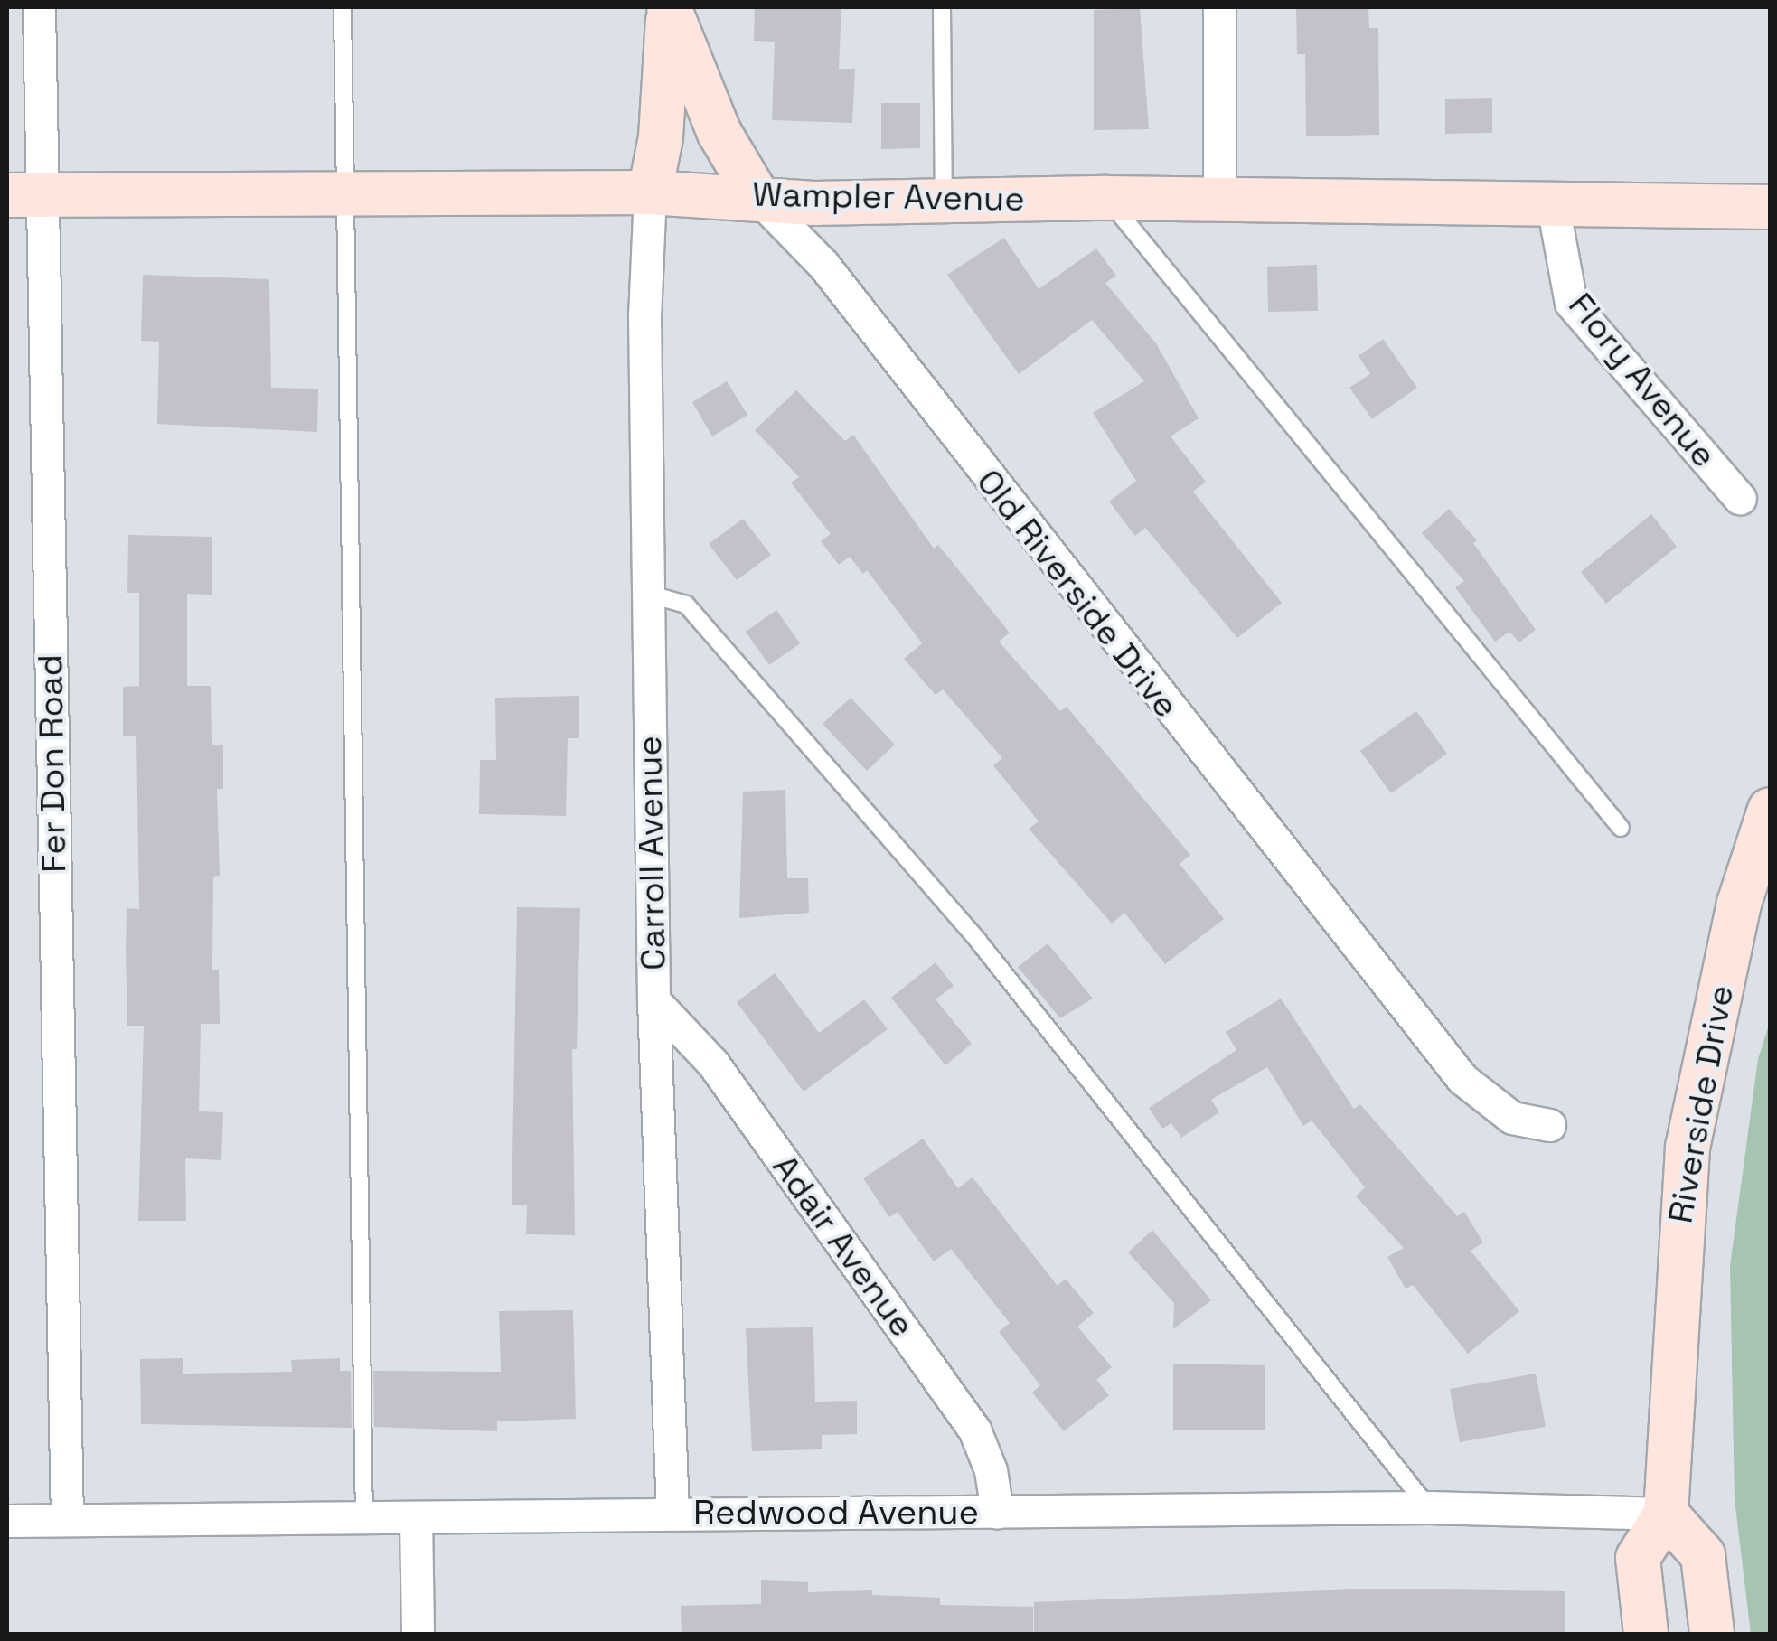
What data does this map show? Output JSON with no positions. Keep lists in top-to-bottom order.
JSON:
{
  "streets": {
    "street": [
      "Wampler Avenue",
      "Flory Avenue",
      "Old Riverside Drive",
      "Fer Don Road",
      "Carroll Avenue",
      "Riverside Drive",
      "Adair Avenue",
      "Redwood Avenue"
    ]
  },
  "crossings": [
    ["Wampler Avenue", "Flory Avenue"],
    ["Wampler Avenue", "Old Riverside Drive"],
    ["Wampler Avenue", "Fer Don Road"],
    ["Wampler Avenue", "Carroll Avenue"],
    ["Fer Don Road", "Redwood Avenue"],
    ["Carroll Avenue", "Adair Avenue"],
    ["Carroll Avenue", "Redwood Avenue"],
    ["Riverside Drive", "Redwood Avenue"],
    ["Adair Avenue", "Redwood Avenue"]
  ]
}
